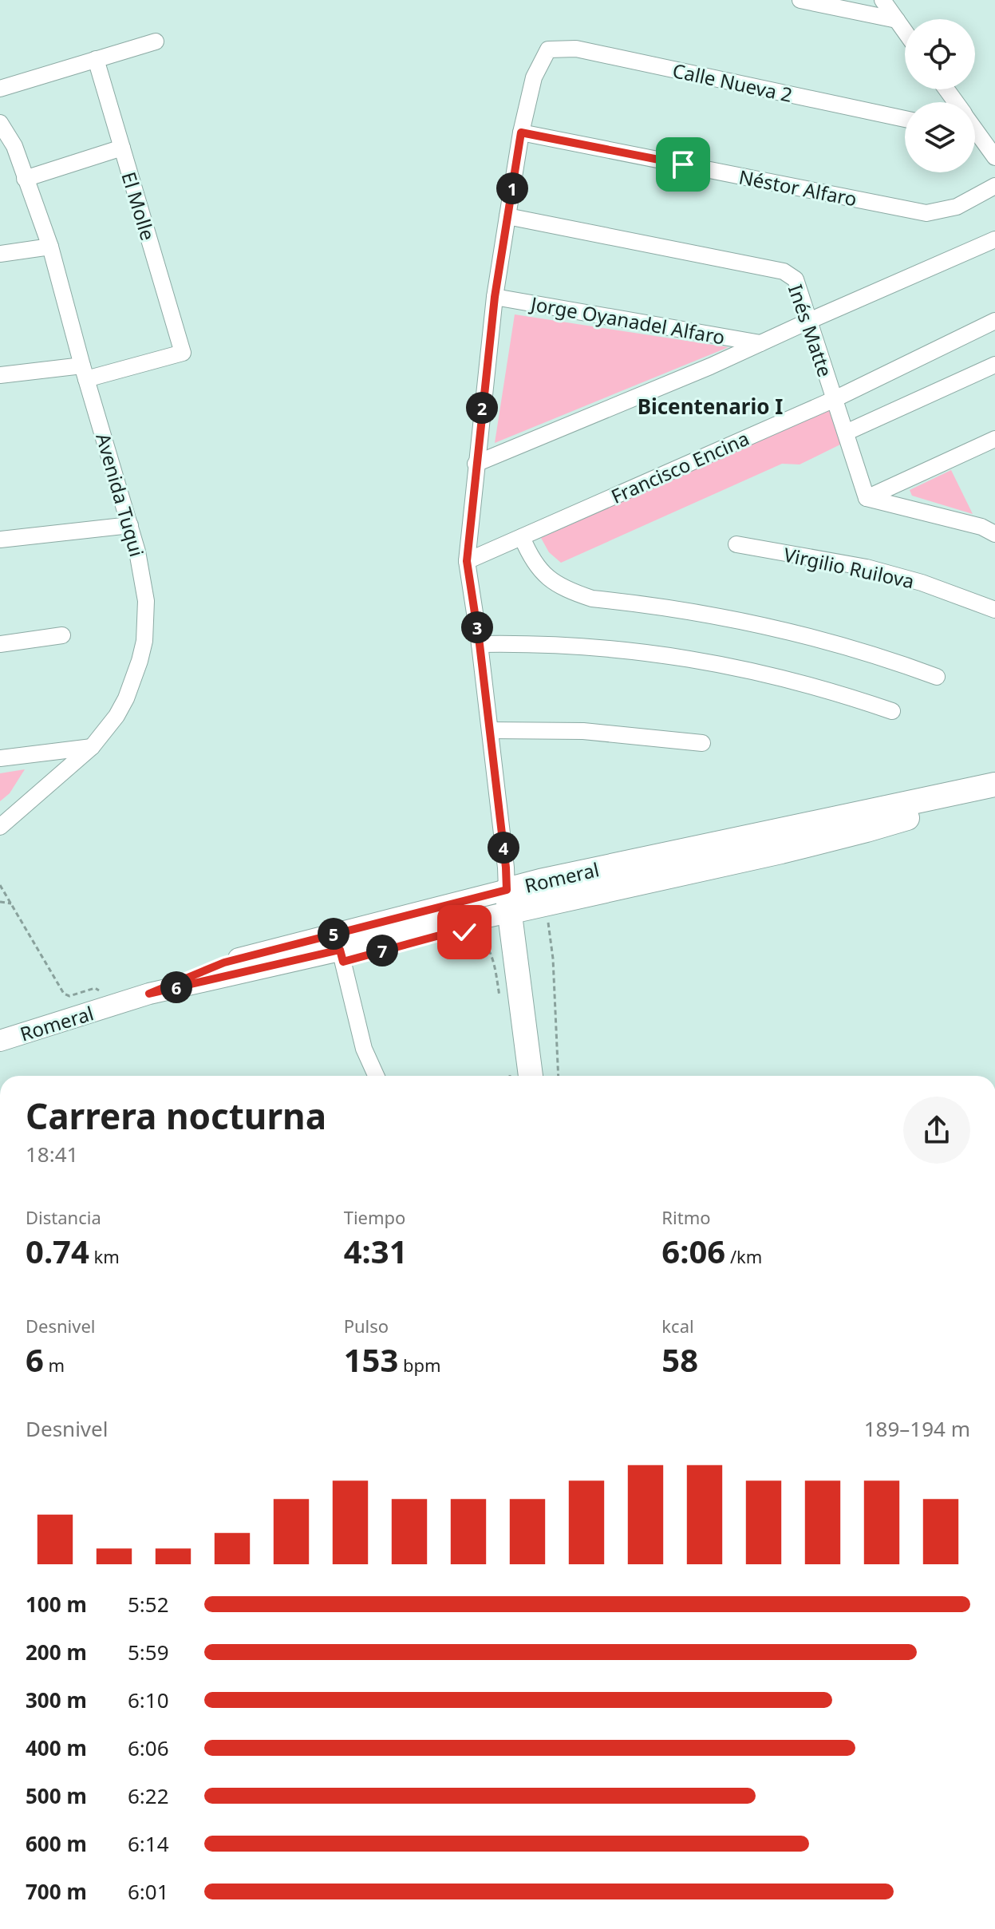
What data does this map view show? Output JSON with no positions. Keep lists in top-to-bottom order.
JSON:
{
  "streets": {
    "highway": ["Romeral"],
    "street": [
      "Calle Nueva 2",
      "Néstor Alfaro",
      "El Molle",
      "Jorge Oyanadel Alfaro",
      "Inés Matte",
      "Francisco Encina",
      "Avenida Tuqui",
      "Virgilio Ruilova"
    ]
  },
  "crossings": [
    ["Calle Nueva 2", "Néstor Alfaro"],
    ["El Molle", "Avenida Tuqui"],
    ["Inés Matte", "Francisco Encina"]
  ],
  "districts": ["Bicentenario I"],
  "page": {
    "pins": [
      "1",
      "2",
      "3",
      "4",
      "5",
      "7",
      "6"
    ],
    "heading": ["Carrera nocturna", "18:41"],
    "stats": [
      ["Distancia", "0.74 km"],
      ["Tiempo", "4:31"],
      ["Ritmo", "6:06 /km"],
      ["Desnivel", "6 m"],
      ["Pulso", "153 bpm"],
      ["kcal", "58"]
    ],
    "chart": ["Desnivel", "189–194 m"],
    "list": [
      {
        "name": "100 m",
        "note": "5:52"
      },
      {
        "name": "200 m",
        "note": "5:59"
      },
      {
        "name": "300 m",
        "note": "6:10"
      },
      {
        "name": "400 m",
        "note": "6:06"
      },
      {
        "name": "500 m",
        "note": "6:22"
      },
      {
        "name": "600 m",
        "note": "6:14"
      },
      {
        "name": "700 m",
        "note": "6:01"
      }
    ]
  }
}
